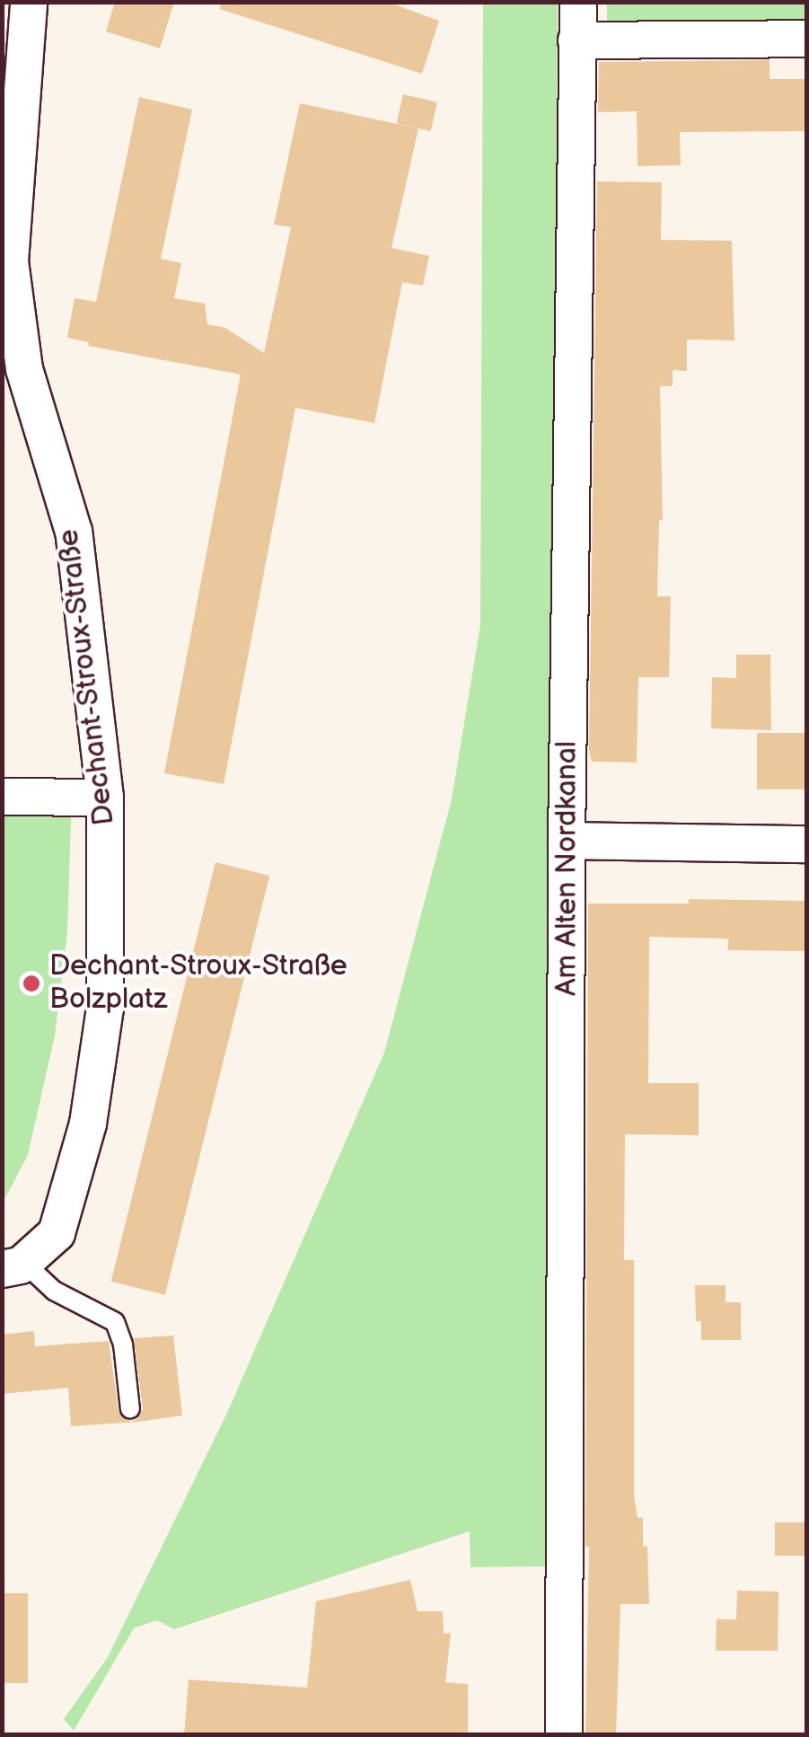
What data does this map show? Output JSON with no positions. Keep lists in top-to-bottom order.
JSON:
{
  "streets": {
    "street": ["Dechant-Stroux-Straße", "Am Alten Nordkanal"]
  },
  "places": ["Dechant-Stroux-Straße Bolzplatz"]
}
